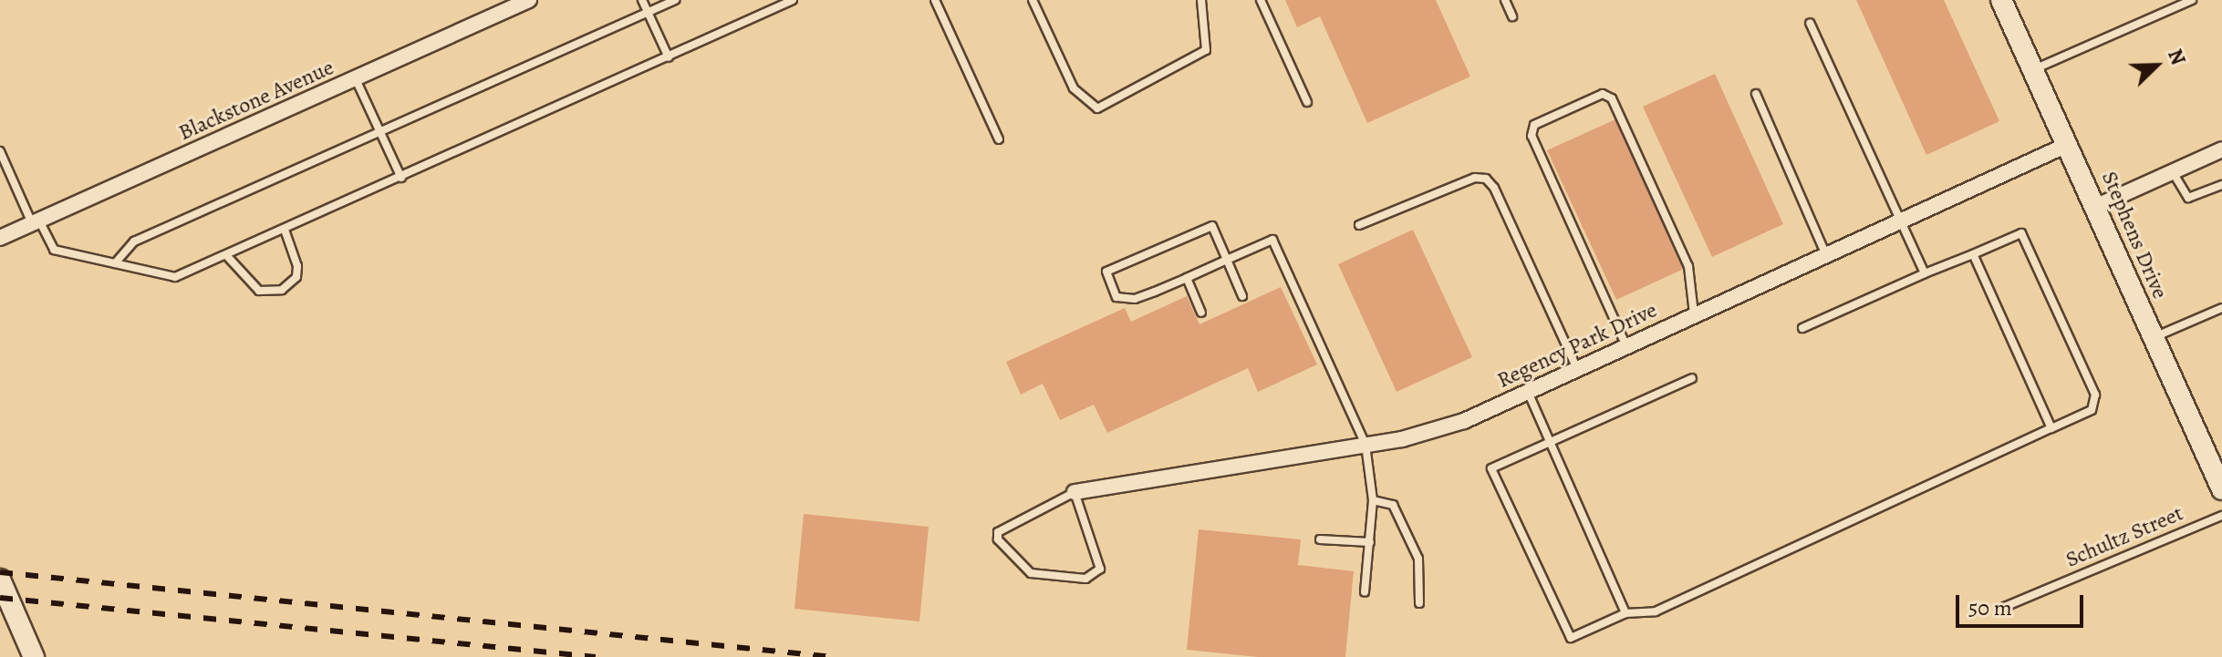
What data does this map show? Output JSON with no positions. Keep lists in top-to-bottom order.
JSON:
{
  "streets": {
    "street": ["Blackstone Avenue", "Stephens Drive", "Regency Park Drive"],
    "lane": ["Schultz Street"]
  },
  "crossings": [
    ["Stephens Drive", "Regency Park Drive"]
  ],
  "scale_bar": "50 m",
  "north": "top right"
}
